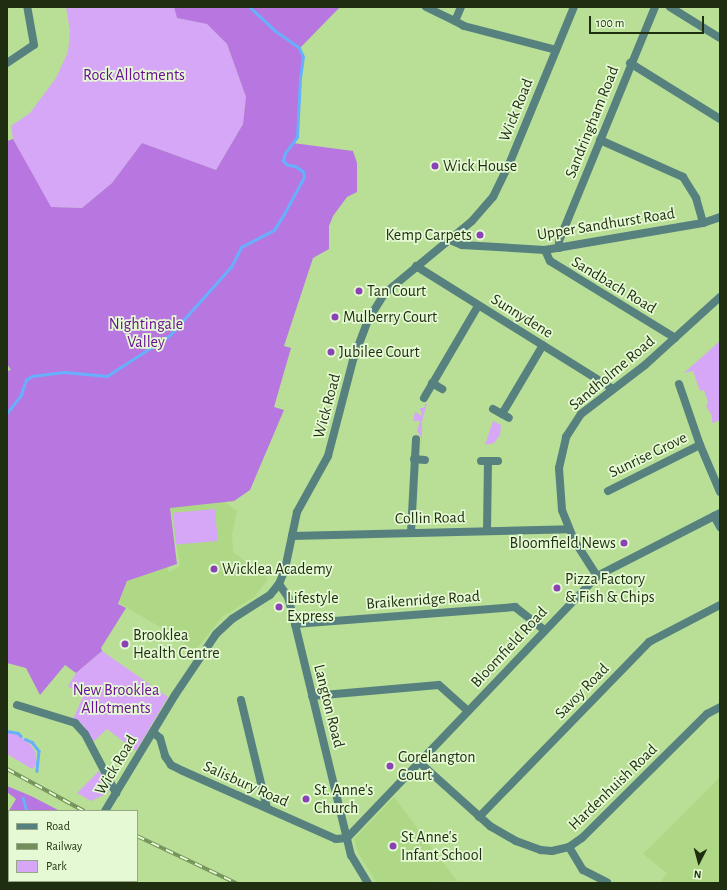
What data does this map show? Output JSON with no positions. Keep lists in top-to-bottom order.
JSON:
{
  "streets": {
    "street": [
      "Wick Road",
      "Sandringham Road",
      "Upper Sandhurst Road",
      "Sandbach Road",
      "Sunnydene",
      "Sandholme Road",
      "Sunrise Grove",
      "Collin Road",
      "Braikenridge Road",
      "Bloomfield Road",
      "Savoy Road",
      "Langton Road",
      "Salisbury Road",
      "Hardenhuish Road"
    ]
  },
  "crossings": [
    ["Wick Road", "Upper Sandhurst Road"],
    ["Wick Road", "Sunnydene"],
    ["Wick Road", "Collin Road"],
    ["Wick Road", "Langton Road"],
    ["Wick Road", "Salisbury Road"],
    ["Sandringham Road", "Upper Sandhurst Road"],
    ["Upper Sandhurst Road", "Sandbach Road"],
    ["Sandbach Road", "Sandholme Road"],
    ["Sunnydene", "Sandholme Road"],
    ["Sandholme Road", "Collin Road"],
    ["Sandholme Road", "Bloomfield Road"],
    ["Braikenridge Road", "Bloomfield Road"],
    ["Braikenridge Road", "Langton Road"],
    ["Bloomfield Road", "Langton Road"],
    ["Bloomfield Road", "Salisbury Road"],
    ["Bloomfield Road", "Hardenhuish Road"],
    ["Savoy Road", "Hardenhuish Road"],
    ["Langton Road", "Salisbury Road"]
  ],
  "parks": ["Rock Allotments", "Nightingale Valley", "New Brooklea Allotments"],
  "places": [
    "Wick House",
    "Kemp Carpets",
    "Tan Court",
    "Mulberry Court",
    "Jubilee Court",
    "Bloomfield News",
    "Wicklea Academy",
    "Pizza Factory & Fish & Chips",
    "Lifestyle Express",
    "Brooklea Health Centre",
    "Gorelangton Court",
    "St. Anne's Church",
    "St Anne's Infant School"
  ],
  "legend": ["Road", "Railway", "Park"],
  "scale_bar": "100 m",
  "north": "bottom"
}
